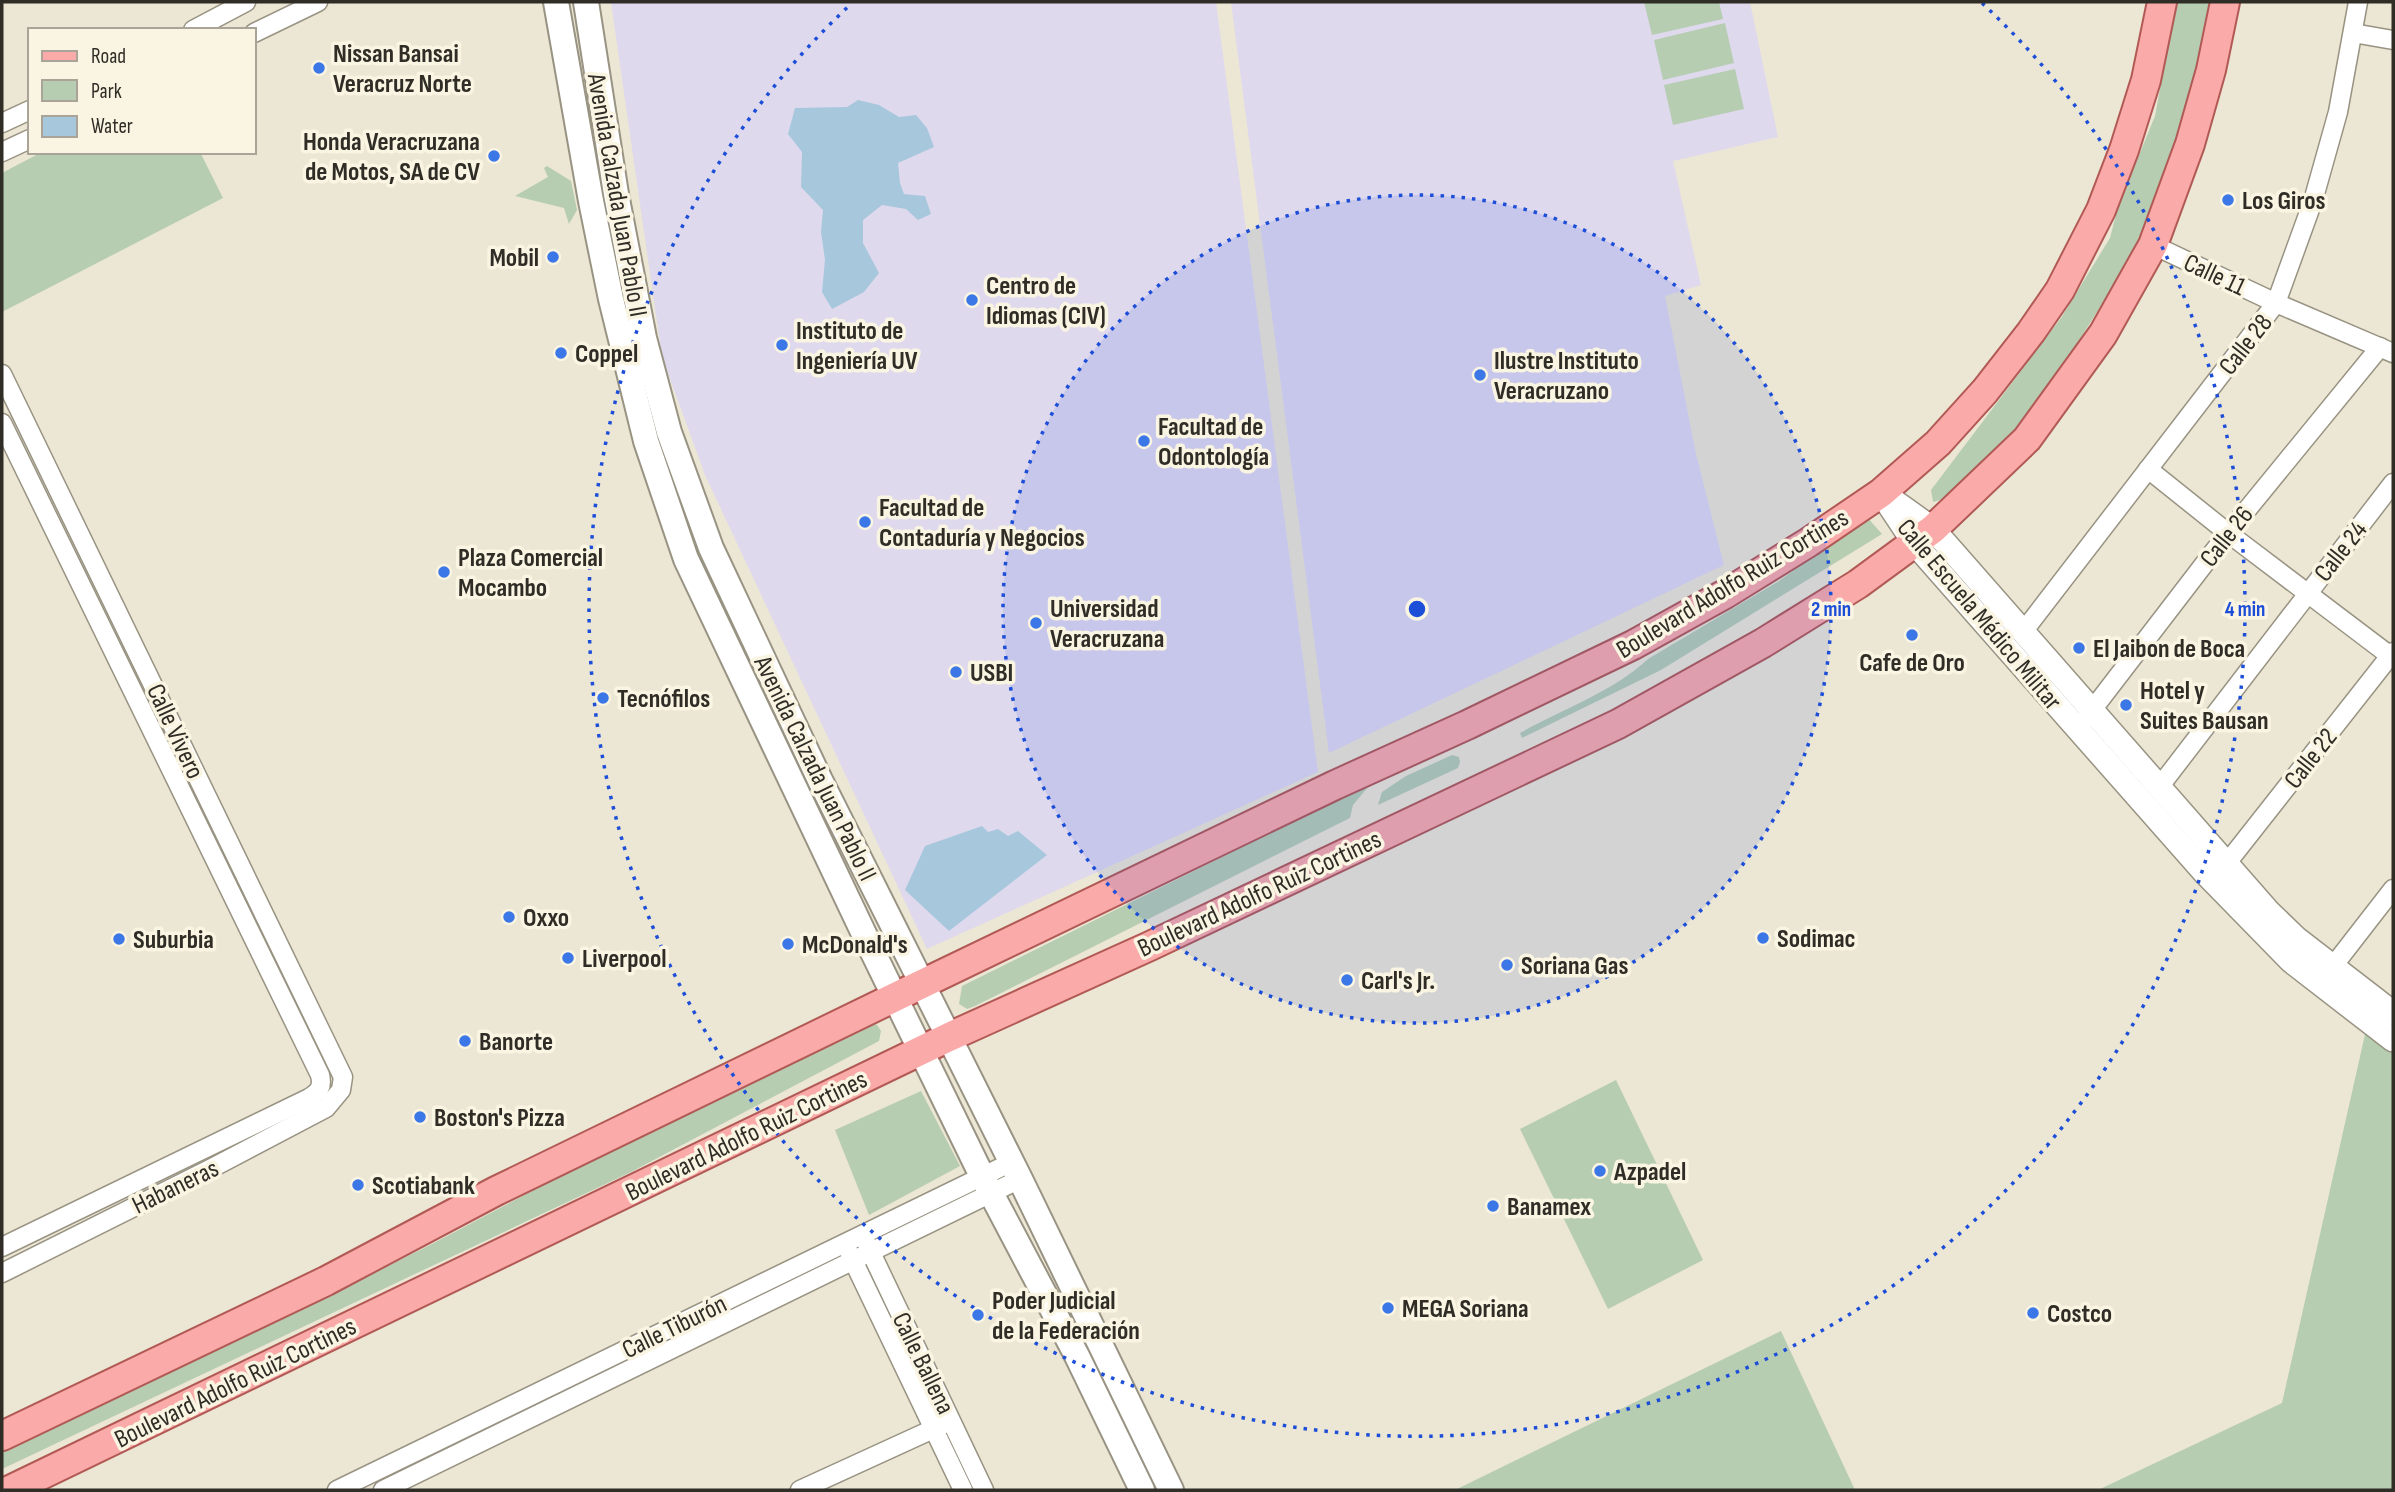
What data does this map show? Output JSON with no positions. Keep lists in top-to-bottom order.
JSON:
{
  "streets": {
    "main road": ["Avenida Calzada Juan Pablo II", "Boulevard Adolfo Ruiz Cortines"],
    "street": [
      "Calle 11",
      "Calle 28",
      "Calle 26",
      "Calle 24",
      "Calle Escuela Médico Militar",
      "Calle Vivero",
      "Calle 22",
      "Habaneras",
      "Calle Tiburón",
      "Calle Ballena"
    ]
  },
  "crossings": [
    ["Avenida Calzada Juan Pablo II", "Boulevard Adolfo Ruiz Cortines"],
    ["Avenida Calzada Juan Pablo II", "Calle Tiburón"],
    ["Calle 11", "Calle 28"],
    ["Calle 11", "Calle 26"],
    ["Calle 11", "Boulevard Adolfo Ruiz Cortines"],
    ["Calle 28", "Calle Escuela Médico Militar"],
    ["Calle 26", "Calle Escuela Médico Militar"],
    ["Calle 24", "Calle Escuela Médico Militar"],
    ["Boulevard Adolfo Ruiz Cortines", "Calle Escuela Médico Militar"],
    ["Calle Escuela Médico Militar", "Calle 22"],
    ["Calle Vivero", "Habaneras"],
    ["Calle Tiburón", "Calle Ballena"]
  ],
  "places": [
    "Nissan Bansai Veracruz Norte",
    "Honda Veracruzana de Motos, SA de CV",
    "Los Giros",
    "Mobil",
    "Centro de Idiomas (CIV)",
    "Instituto de Ingeniería UV",
    "Coppel",
    "Ilustre Instituto Veracruzano",
    "Facultad de Odontología",
    "Facultad de Contaduría y Negocios",
    "Plaza Comercial Mocambo",
    "Universidad Veracruzana",
    "Cafe de Oro",
    "El Jaibon de Boca",
    "USBI",
    "Tecnófilos",
    "Hotel y Suites Bausan",
    "Oxxo",
    "Sodimac",
    "Suburbia",
    "McDonald's",
    "Liverpool",
    "Soriana Gas",
    "Carl's Jr.",
    "Banorte",
    "Boston's Pizza",
    "Azpadel",
    "Scotiabank",
    "Banamex",
    "MEGA Soriana",
    "Costco",
    "Poder Judicial de la Federación"
  ],
  "legend": ["Road", "Park", "Water"],
  "rings": ["2 min", "4 min"]
}
